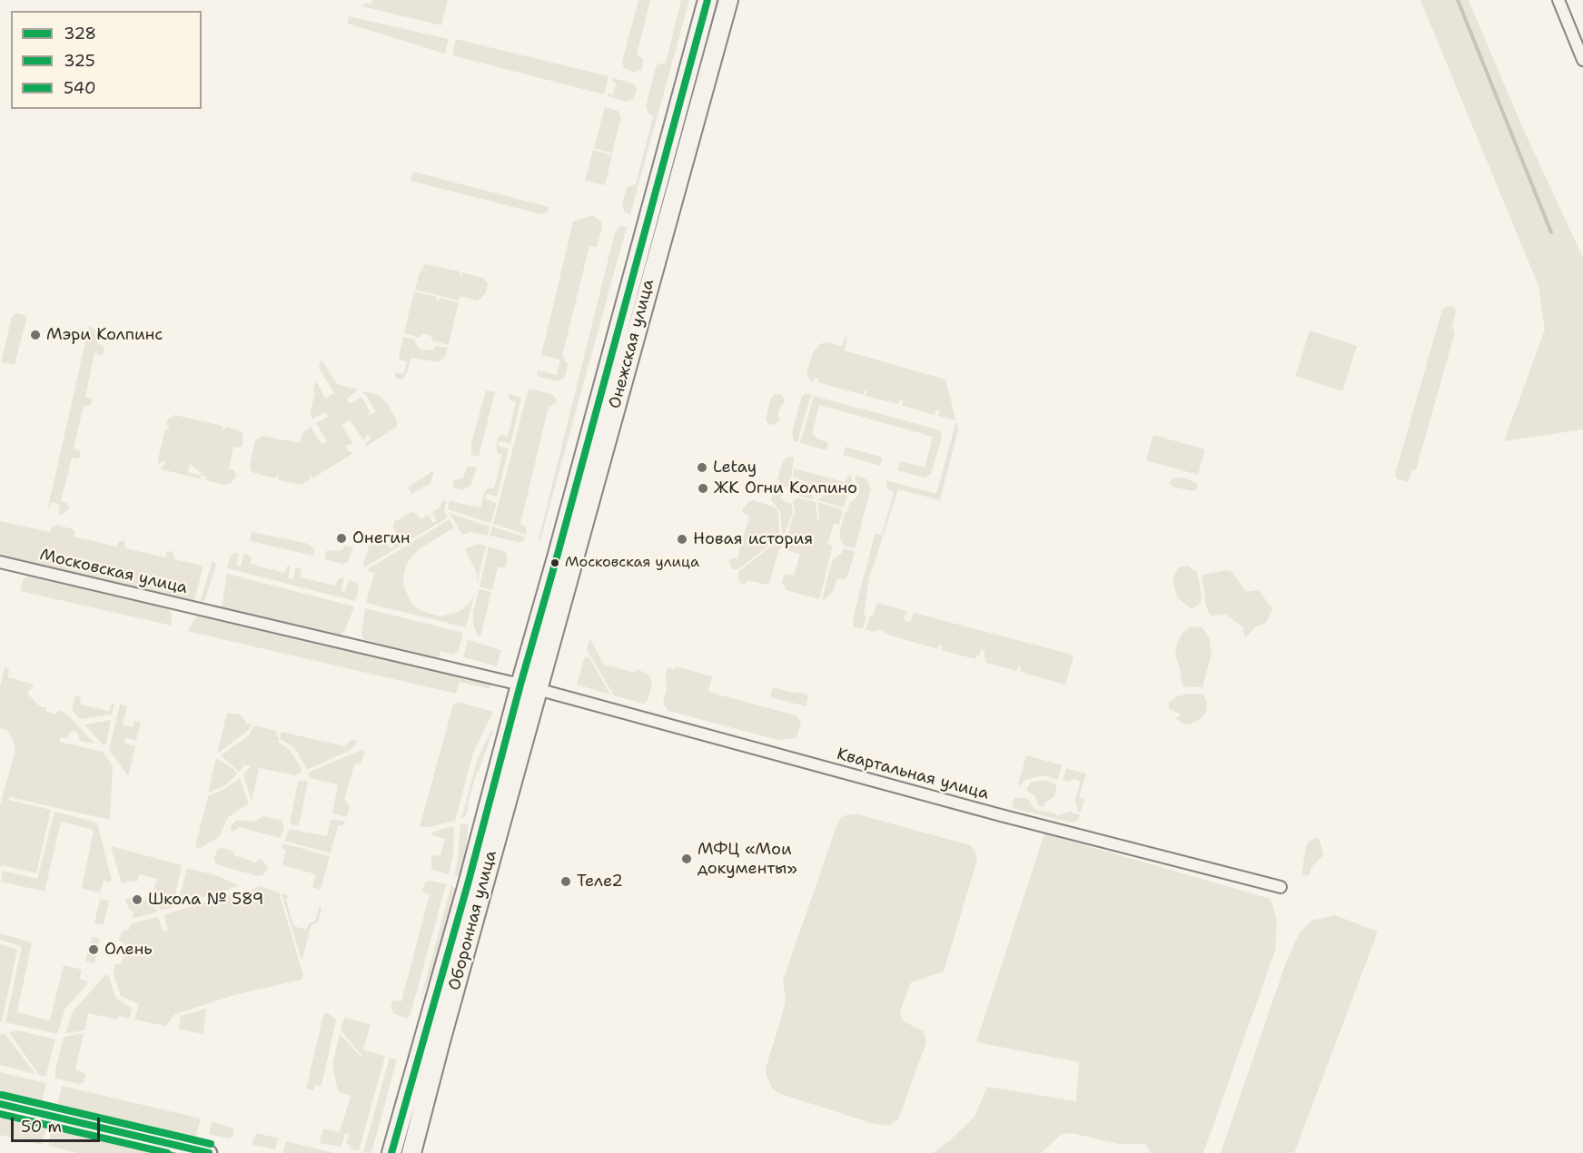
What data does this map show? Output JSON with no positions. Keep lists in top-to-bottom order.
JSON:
{
  "streets": {
    "main road": ["Онежская улица", "Оборонная улица"],
    "street": ["Московская улица", "Квартальная улица"]
  },
  "crossings": [
    ["Онежская улица", "Московская улица"],
    ["Онежская улица", "Квартальная улица"],
    ["Онежская улица", "Оборонная улица"],
    ["Московская улица", "Квартальная улица"],
    ["Московская улица", "Оборонная улица"],
    ["Квартальная улица", "Оборонная улица"]
  ],
  "places": [
    "Мэри Колпинс",
    "Letay",
    "ЖК Огни Колпино",
    "Онегин",
    "Новая история",
    "Московская улица",
    "МФЦ «Мои документы»",
    "Теле2",
    "Школа № 589",
    "Олень"
  ],
  "lines": ["transit line 328", "transit line 540", "transit line 325"],
  "legend": ["328", "325", "540"],
  "scale_bar": "50 m"
}
